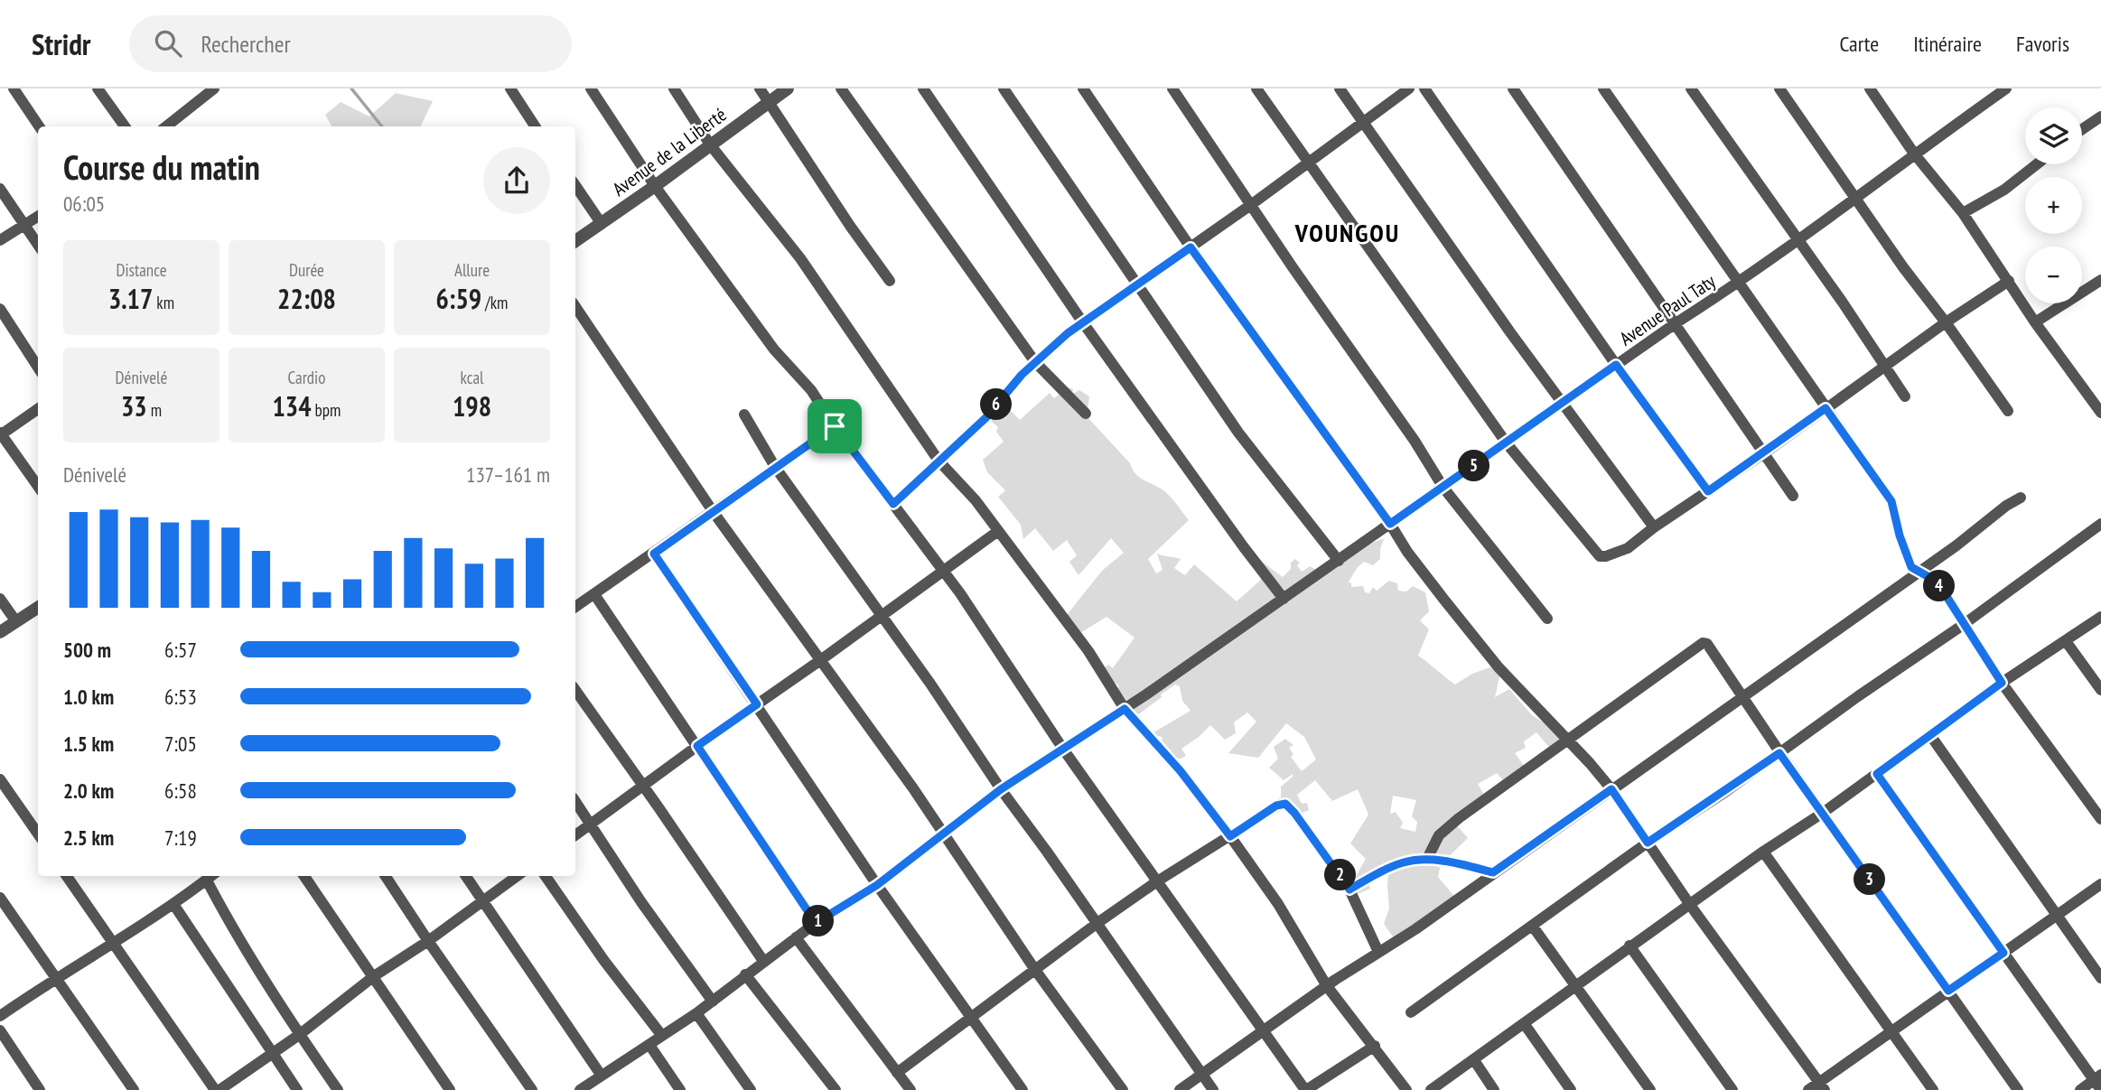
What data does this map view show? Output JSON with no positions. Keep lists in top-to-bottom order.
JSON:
{
  "streets": {
    "street": ["Avenue de la Liberté", "Avenue Paul Taty"]
  },
  "districts": ["VOUNGOU"],
  "page": {
    "header": "Stridr",
    "search": "Rechercher",
    "nav": ["Carte", "Itinéraire", "Favoris"],
    "map_buttons": ["+", "−"],
    "heading": ["Course du matin", "06:05"],
    "stats": [
      ["Distance", "3.17 km"],
      ["Durée", "22:08"],
      ["Allure", "6:59 /km"],
      ["Dénivelé", "33 m"],
      ["Cardio", "134 bpm"],
      ["kcal", "198"]
    ],
    "pins": [
      "6",
      "5",
      "4",
      "2",
      "3",
      "1"
    ],
    "chart": ["Dénivelé", "137–161 m"],
    "list": [
      {
        "name": "500 m",
        "note": "6:57"
      },
      {
        "name": "1.0 km",
        "note": "6:53"
      },
      {
        "name": "1.5 km",
        "note": "7:05"
      },
      {
        "name": "2.0 km",
        "note": "6:58"
      },
      {
        "name": "2.5 km",
        "note": "7:19"
      }
    ]
  }
}
